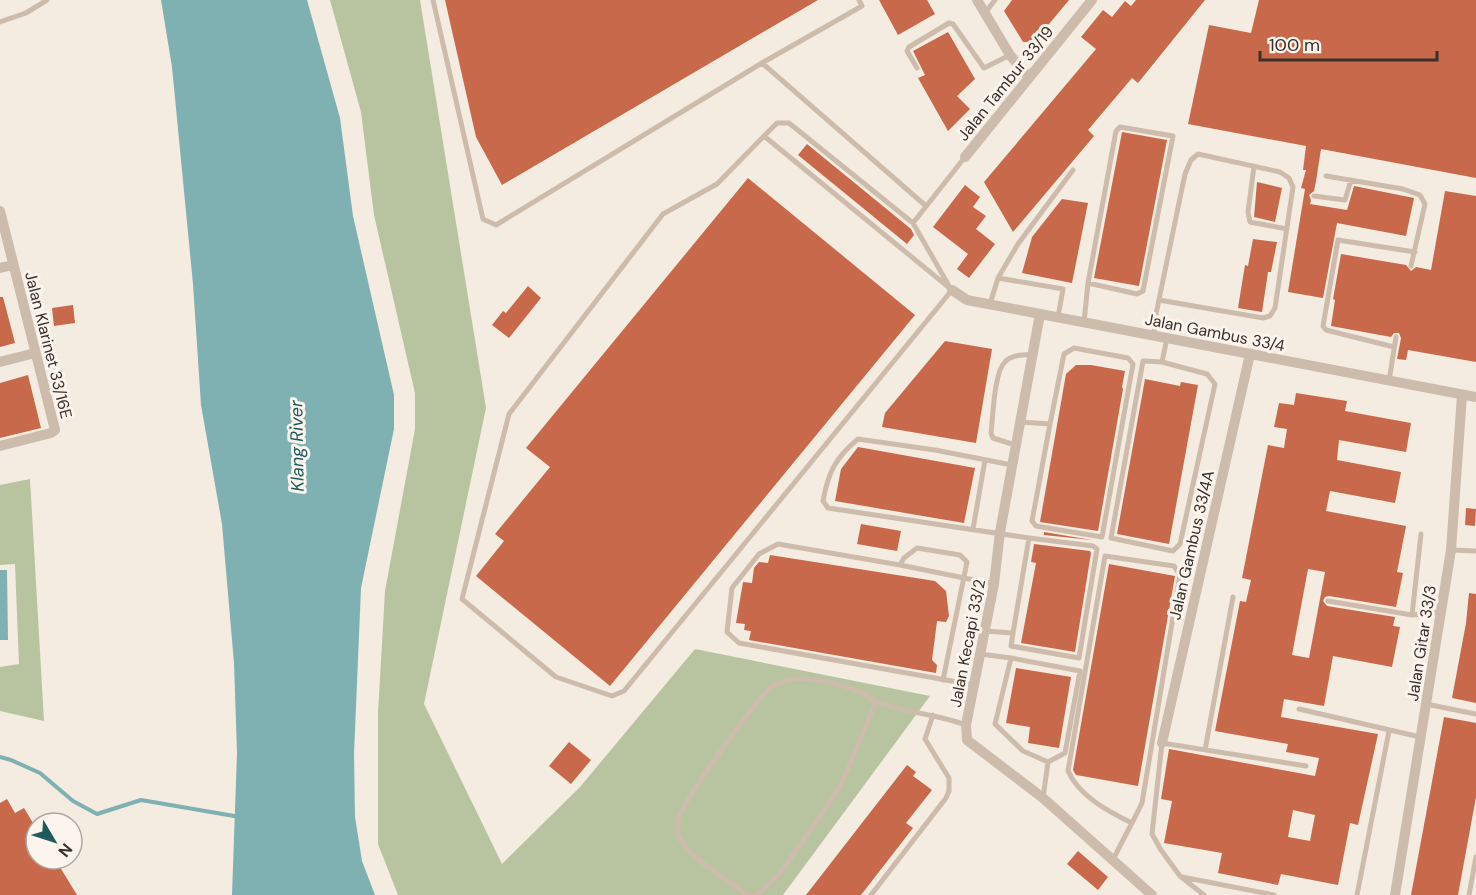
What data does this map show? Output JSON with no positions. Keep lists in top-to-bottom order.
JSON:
{
  "streets": {
    "street": [
      "Jalan Tambur 33/19",
      "Jalan Gambus 33/4",
      "Jalan Klarinet 33/16E",
      "Jalan Gambus 33/4A",
      "Jalan Kecapi 33/2",
      "Jalan Gitar 33/3"
    ]
  },
  "crossings": [
    ["Jalan Gambus 33/4", "Jalan Gambus 33/4A"],
    ["Jalan Gambus 33/4", "Jalan Kecapi 33/2"],
    ["Jalan Gambus 33/4", "Jalan Gitar 33/3"]
  ],
  "water": ["Klang River"],
  "scale_bar": "100 m",
  "north": "bottom right"
}
